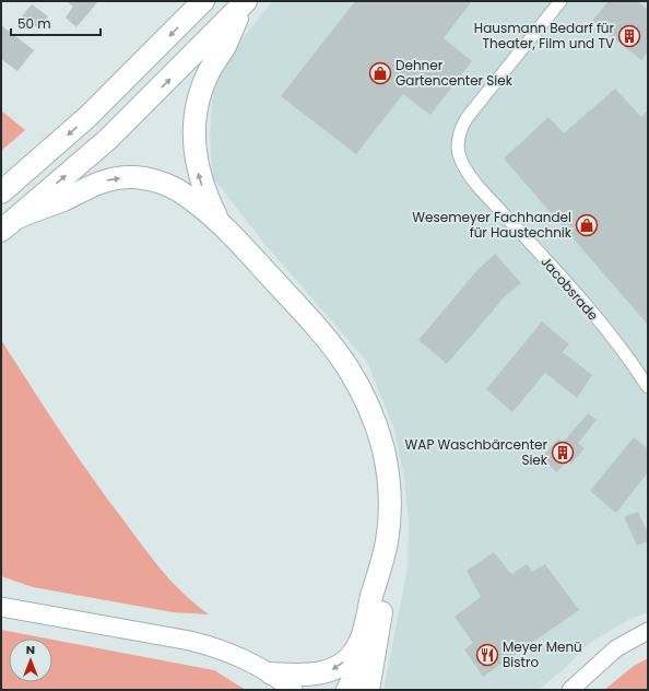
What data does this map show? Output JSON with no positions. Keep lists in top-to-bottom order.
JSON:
{
  "streets": {
    "street": ["Jacobsrade"]
  },
  "places": {
    "building": ["Hausmann Bedarf für Theater, Film und TV", "WAP Waschbärcenter Siek"],
    "shop": ["Dehner Gartencenter Siek", "Wesemeyer Fachhandel für Haustechnik"],
    "restaurant": ["Meyer Menü Bistro"]
  },
  "scale_bar": "50 m",
  "north": "top"
}
